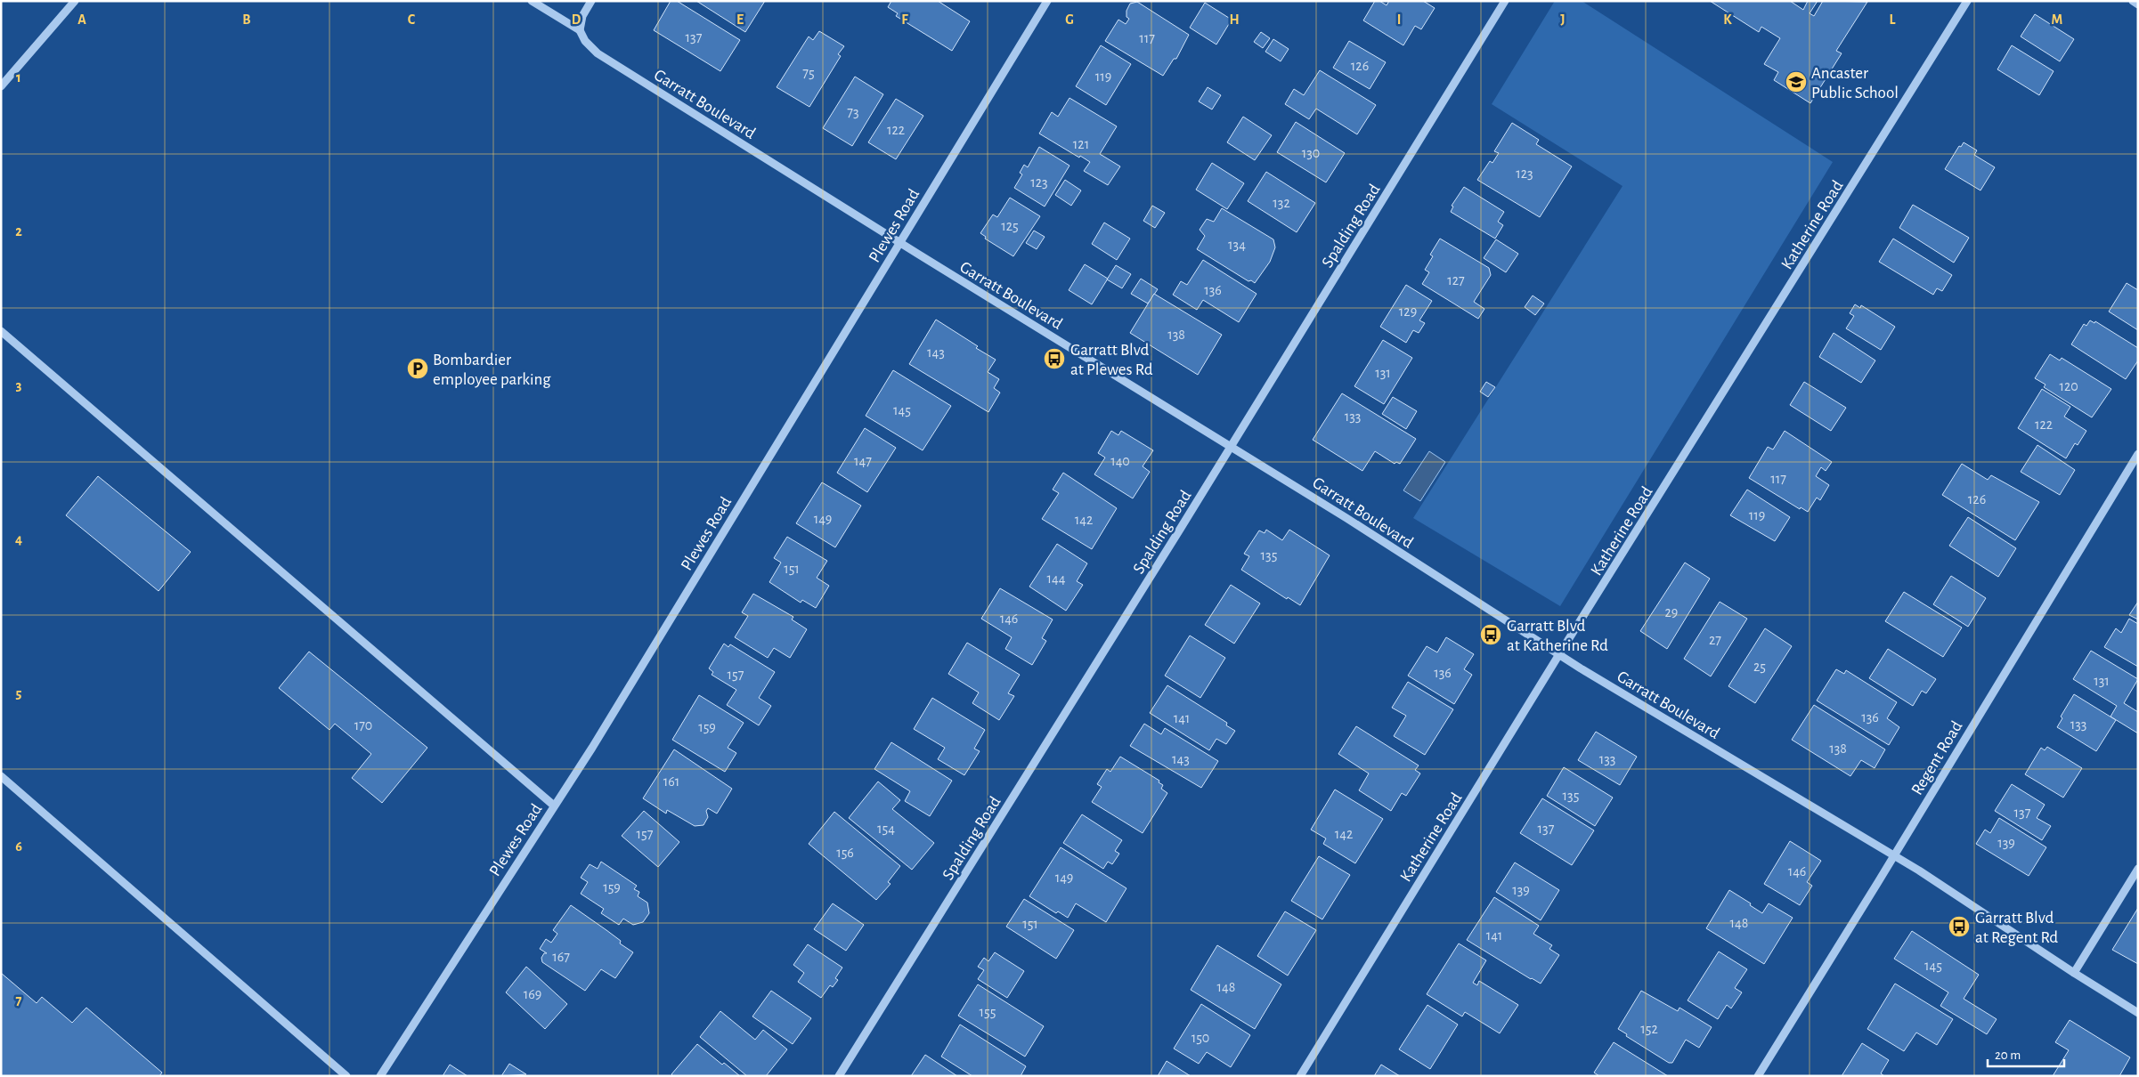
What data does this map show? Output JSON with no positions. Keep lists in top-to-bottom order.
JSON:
{
  "streets": {
    "street": [
      "Garratt Boulevard",
      "Katherine Road",
      "Plewes Road",
      "Spalding Road",
      "Regent Road"
    ]
  },
  "crossings": [
    ["Garratt Boulevard", "Katherine Road"],
    ["Garratt Boulevard", "Plewes Road"],
    ["Garratt Boulevard", "Spalding Road"],
    ["Garratt Boulevard", "Regent Road"]
  ],
  "places": {
    "school or university": ["Ancaster Public School"],
    "bus stop": ["Garratt Blvd at Plewes Rd", "Garratt Blvd at Katherine Rd", "Garratt Blvd at Regent Rd"],
    "parking": ["Bombardier employee parking"]
  },
  "house_numbers": [
    "137",
    "117",
    "126",
    "75",
    "119",
    "73",
    "122",
    "121",
    "130",
    "123",
    "123",
    "132",
    "125",
    "134",
    "127",
    "136",
    "129",
    "138",
    "143",
    "131",
    "120",
    "145",
    "133",
    "122",
    "147",
    "140",
    "117",
    "126",
    "119",
    "149",
    "142",
    "135",
    "151",
    "144",
    "29",
    "146",
    "27",
    "25",
    "136",
    "157",
    "131",
    "136",
    "141",
    "133",
    "170",
    "159",
    "138",
    "143",
    "133",
    "161",
    "135",
    "137",
    "154",
    "137",
    "157",
    "142",
    "139",
    "156",
    "146",
    "149",
    "159",
    "139",
    "148",
    "151",
    "141",
    "167",
    "145",
    "148",
    "169",
    "155",
    "152",
    "150"
  ],
  "scale_bar": "20 m",
  "grid": {
    "columns": [
      "A",
      "B",
      "C",
      "D",
      "E",
      "F",
      "G",
      "H",
      "I",
      "J",
      "K",
      "L",
      "M"
    ],
    "rows": [
      "1",
      "2",
      "3",
      "4",
      "5",
      "6",
      "7"
    ]
  }
}
